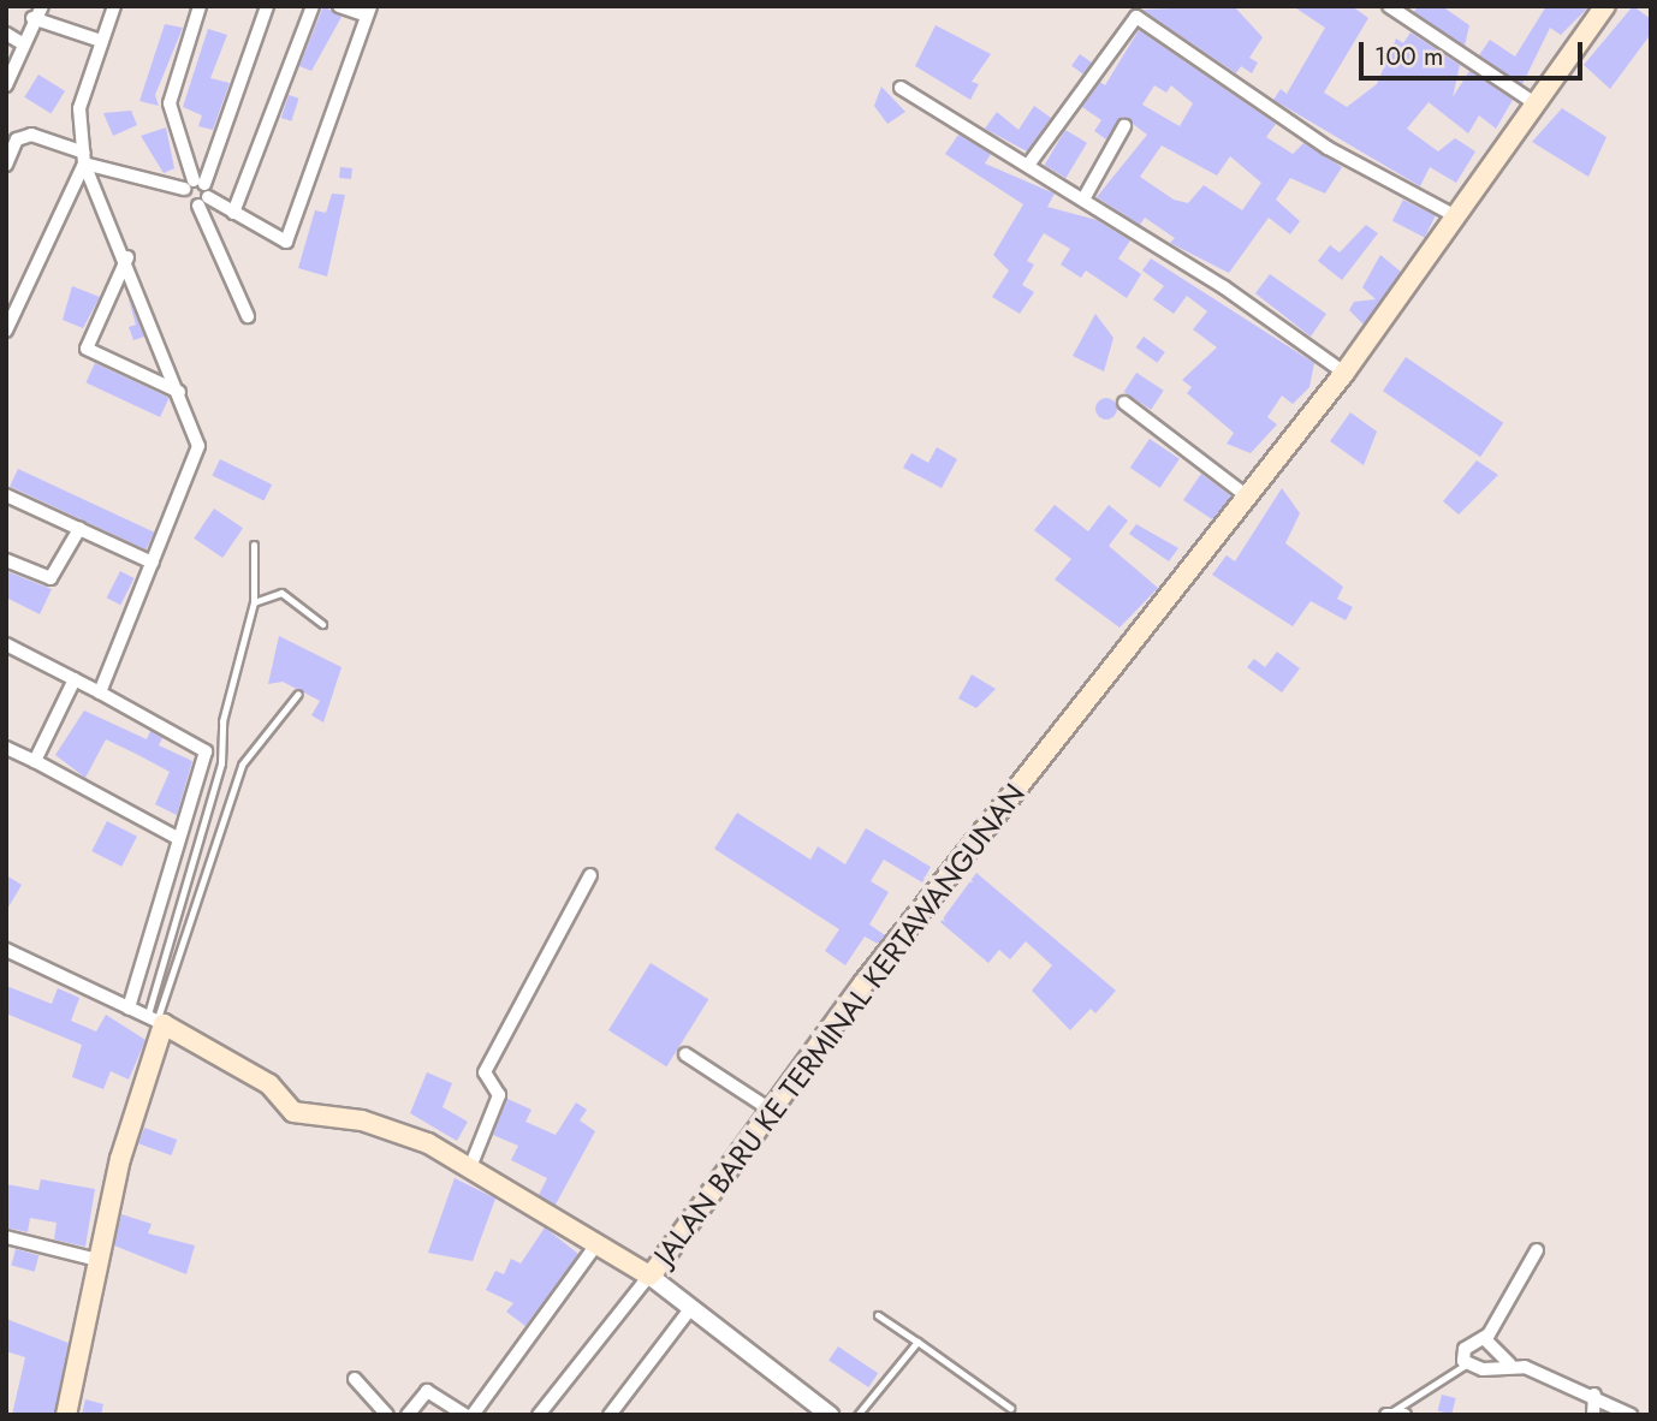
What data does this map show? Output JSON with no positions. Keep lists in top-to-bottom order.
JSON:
{
  "streets": {
    "main road": ["JALAN BARU KE TERMINAL KERTAWANGUNAN"]
  },
  "scale_bar": "100 m"
}
